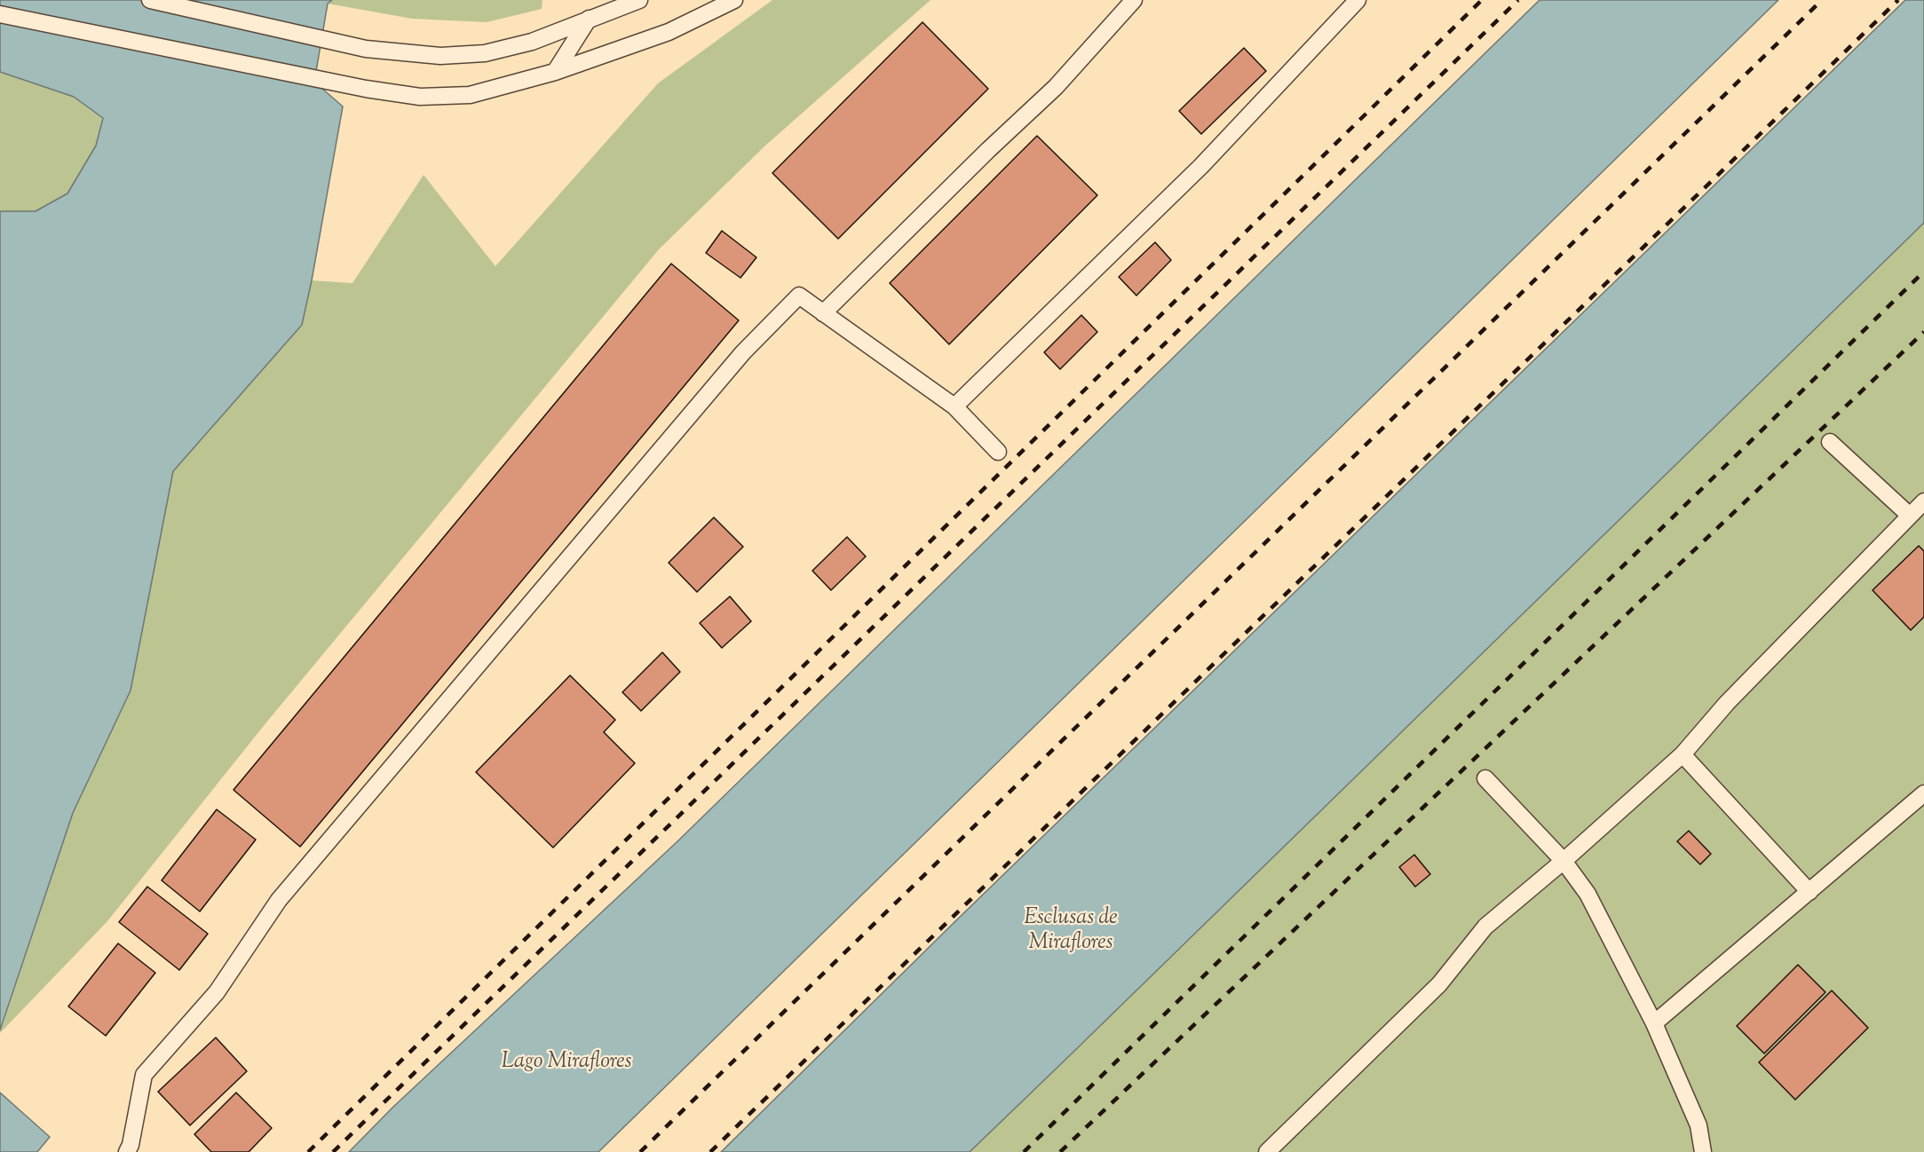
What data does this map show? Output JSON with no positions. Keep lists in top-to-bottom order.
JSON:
{
  "water": ["Esclusas de Miraflores", "Lago Miraflores"]
}
